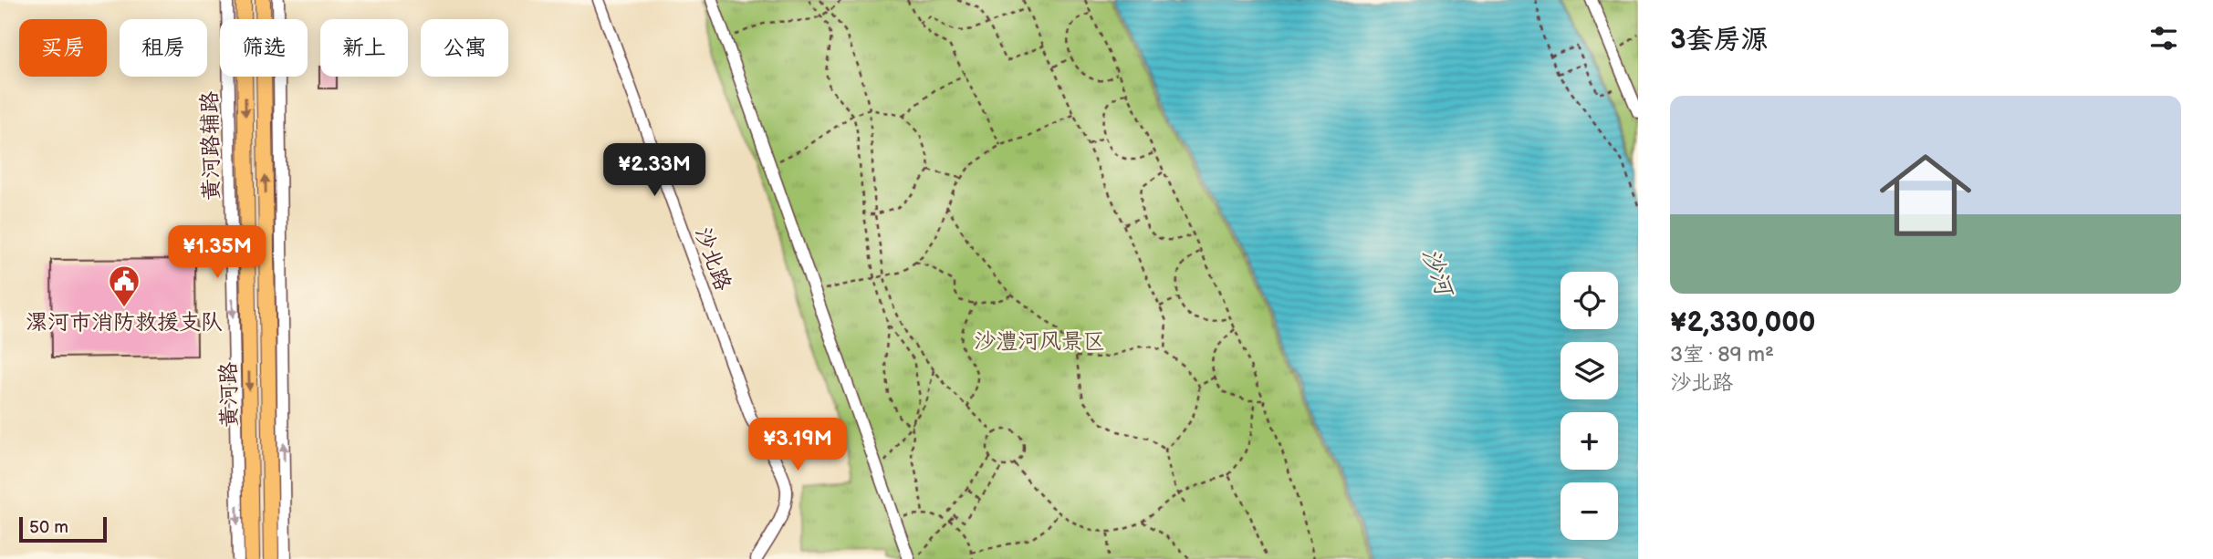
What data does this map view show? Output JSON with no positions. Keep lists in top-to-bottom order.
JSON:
{
  "streets": {
    "main road": ["黄河路"],
    "street": ["黄河路辅路", "沙北路"]
  },
  "water": ["沙河"],
  "parks": ["沙澧河风景区"],
  "places": {
    "public building": ["漯河市消防救援支队"]
  },
  "scale_bar": "50 m",
  "page": {
    "heading": "3套房源",
    "chip": [
      "买房",
      "租房",
      "筛选",
      "新上",
      "公寓"
    ],
    "list": [
      {
        "name": "¥2,330,000",
        "note": "3室 · 89 m² · 沙北路"
      }
    ],
    "price": ["¥2.33M", "¥1.35M", "¥3.19M"],
    "map_buttons": ["+", "−"],
    "scale": "50 m"
  }
}
